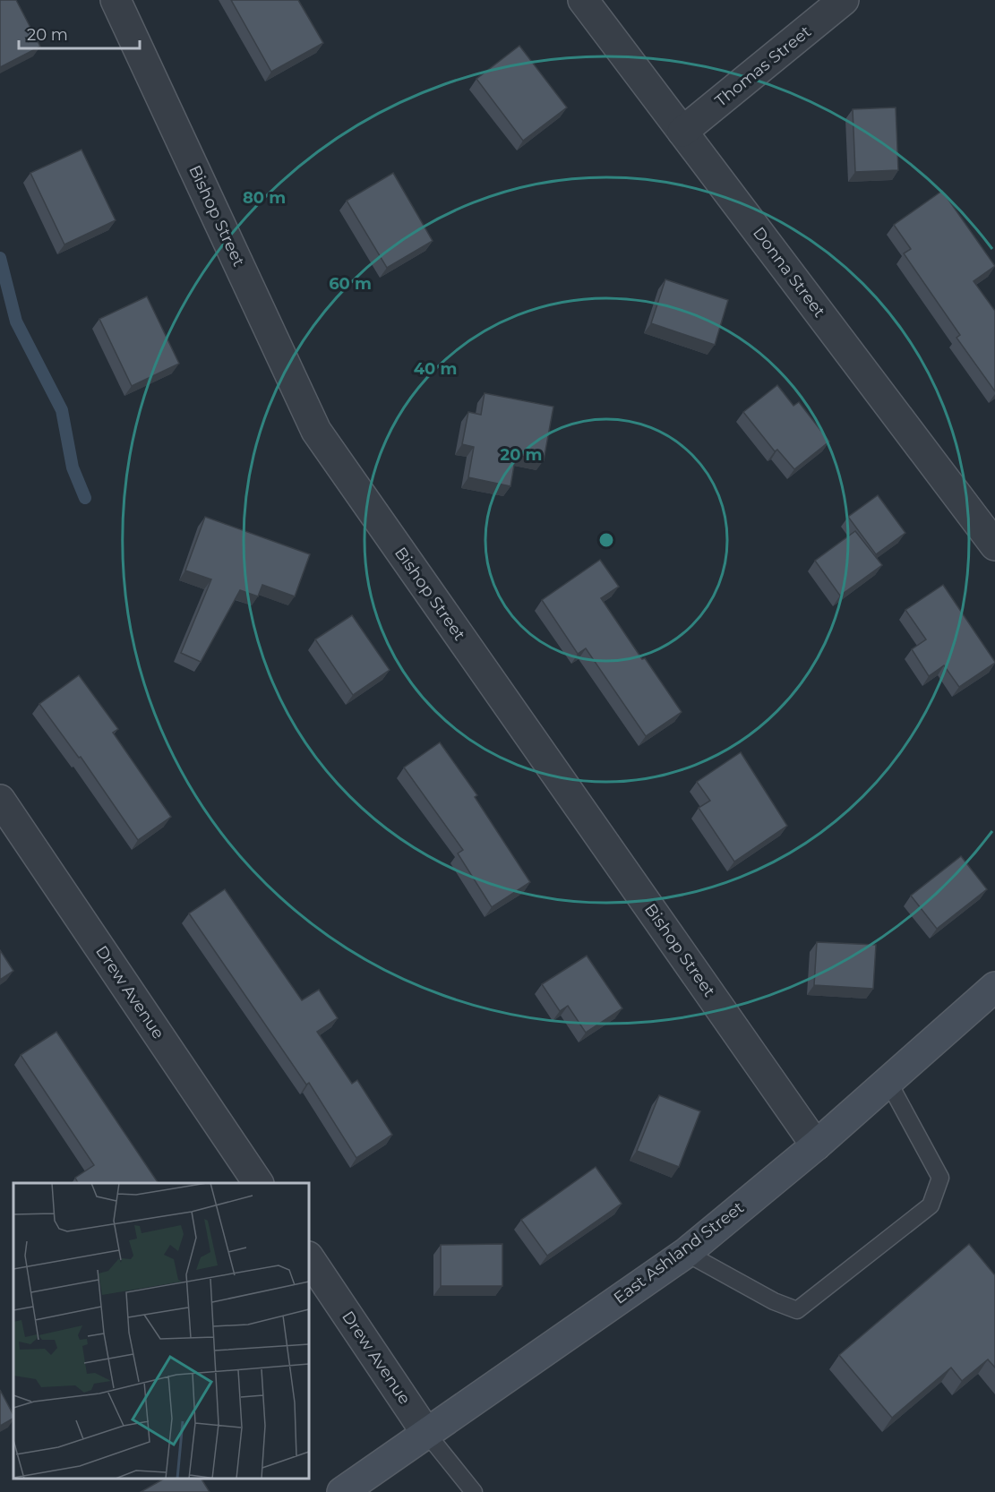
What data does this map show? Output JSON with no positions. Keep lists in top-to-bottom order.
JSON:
{
  "streets": {
    "main road": ["East Ashland Street"],
    "street": [
      "Thomas Street",
      "Bishop Street",
      "Donna Street",
      "Drew Avenue"
    ]
  },
  "crossings": [
    ["Thomas Street", "Donna Street"],
    ["Bishop Street", "East Ashland Street"],
    ["Drew Avenue", "East Ashland Street"]
  ],
  "scale_bar": "20 m",
  "rings": [
    "80 m",
    "60 m",
    "40 m",
    "20 m"
  ]
}
